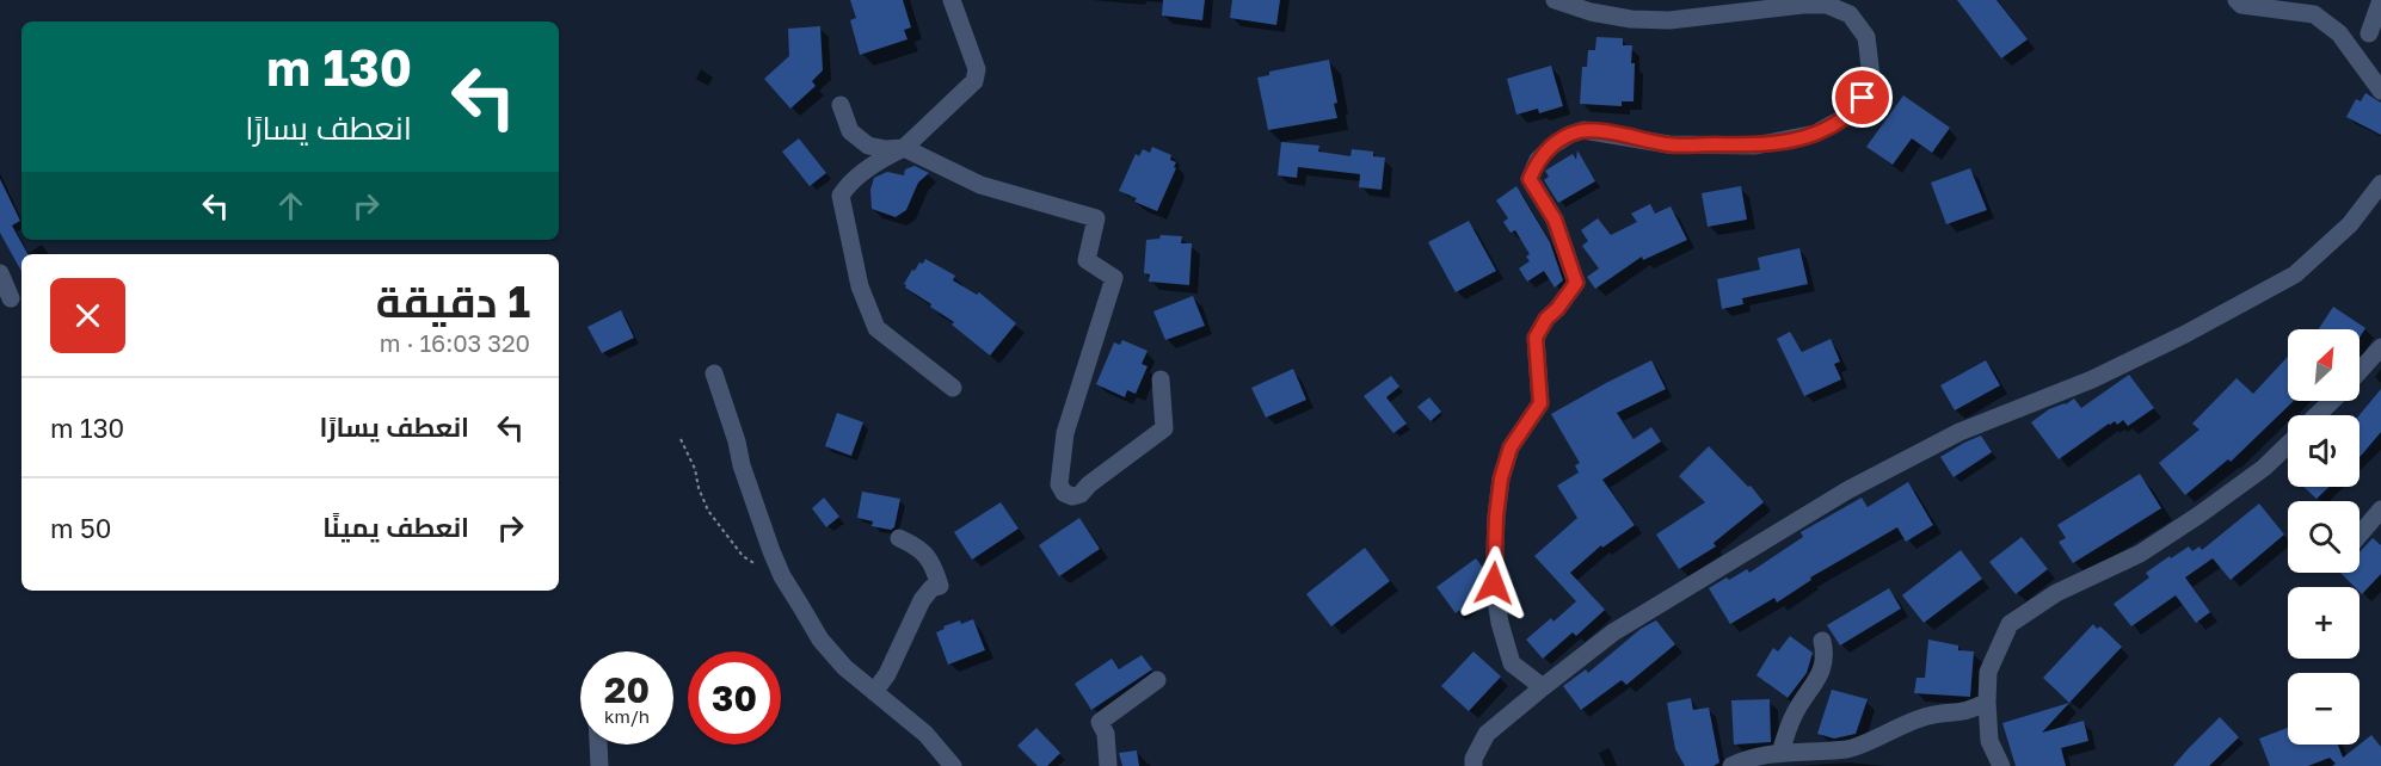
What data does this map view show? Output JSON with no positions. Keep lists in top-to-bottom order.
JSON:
{
  "north": "top right",
  "page": {
    "turn": ["130 m", "انعطف يسارًا"],
    "heading": ["1 دقيقة", "320 m · 16:03"],
    "map_buttons": ["+", "−"],
    "list": [
      {
        "name": "انعطف يسارًا",
        "value": "130 m"
      },
      {
        "name": "انعطف يمينًا",
        "value": "50 m"
      }
    ],
    "speed": "20 km/h",
    "limit": "30"
  }
}
